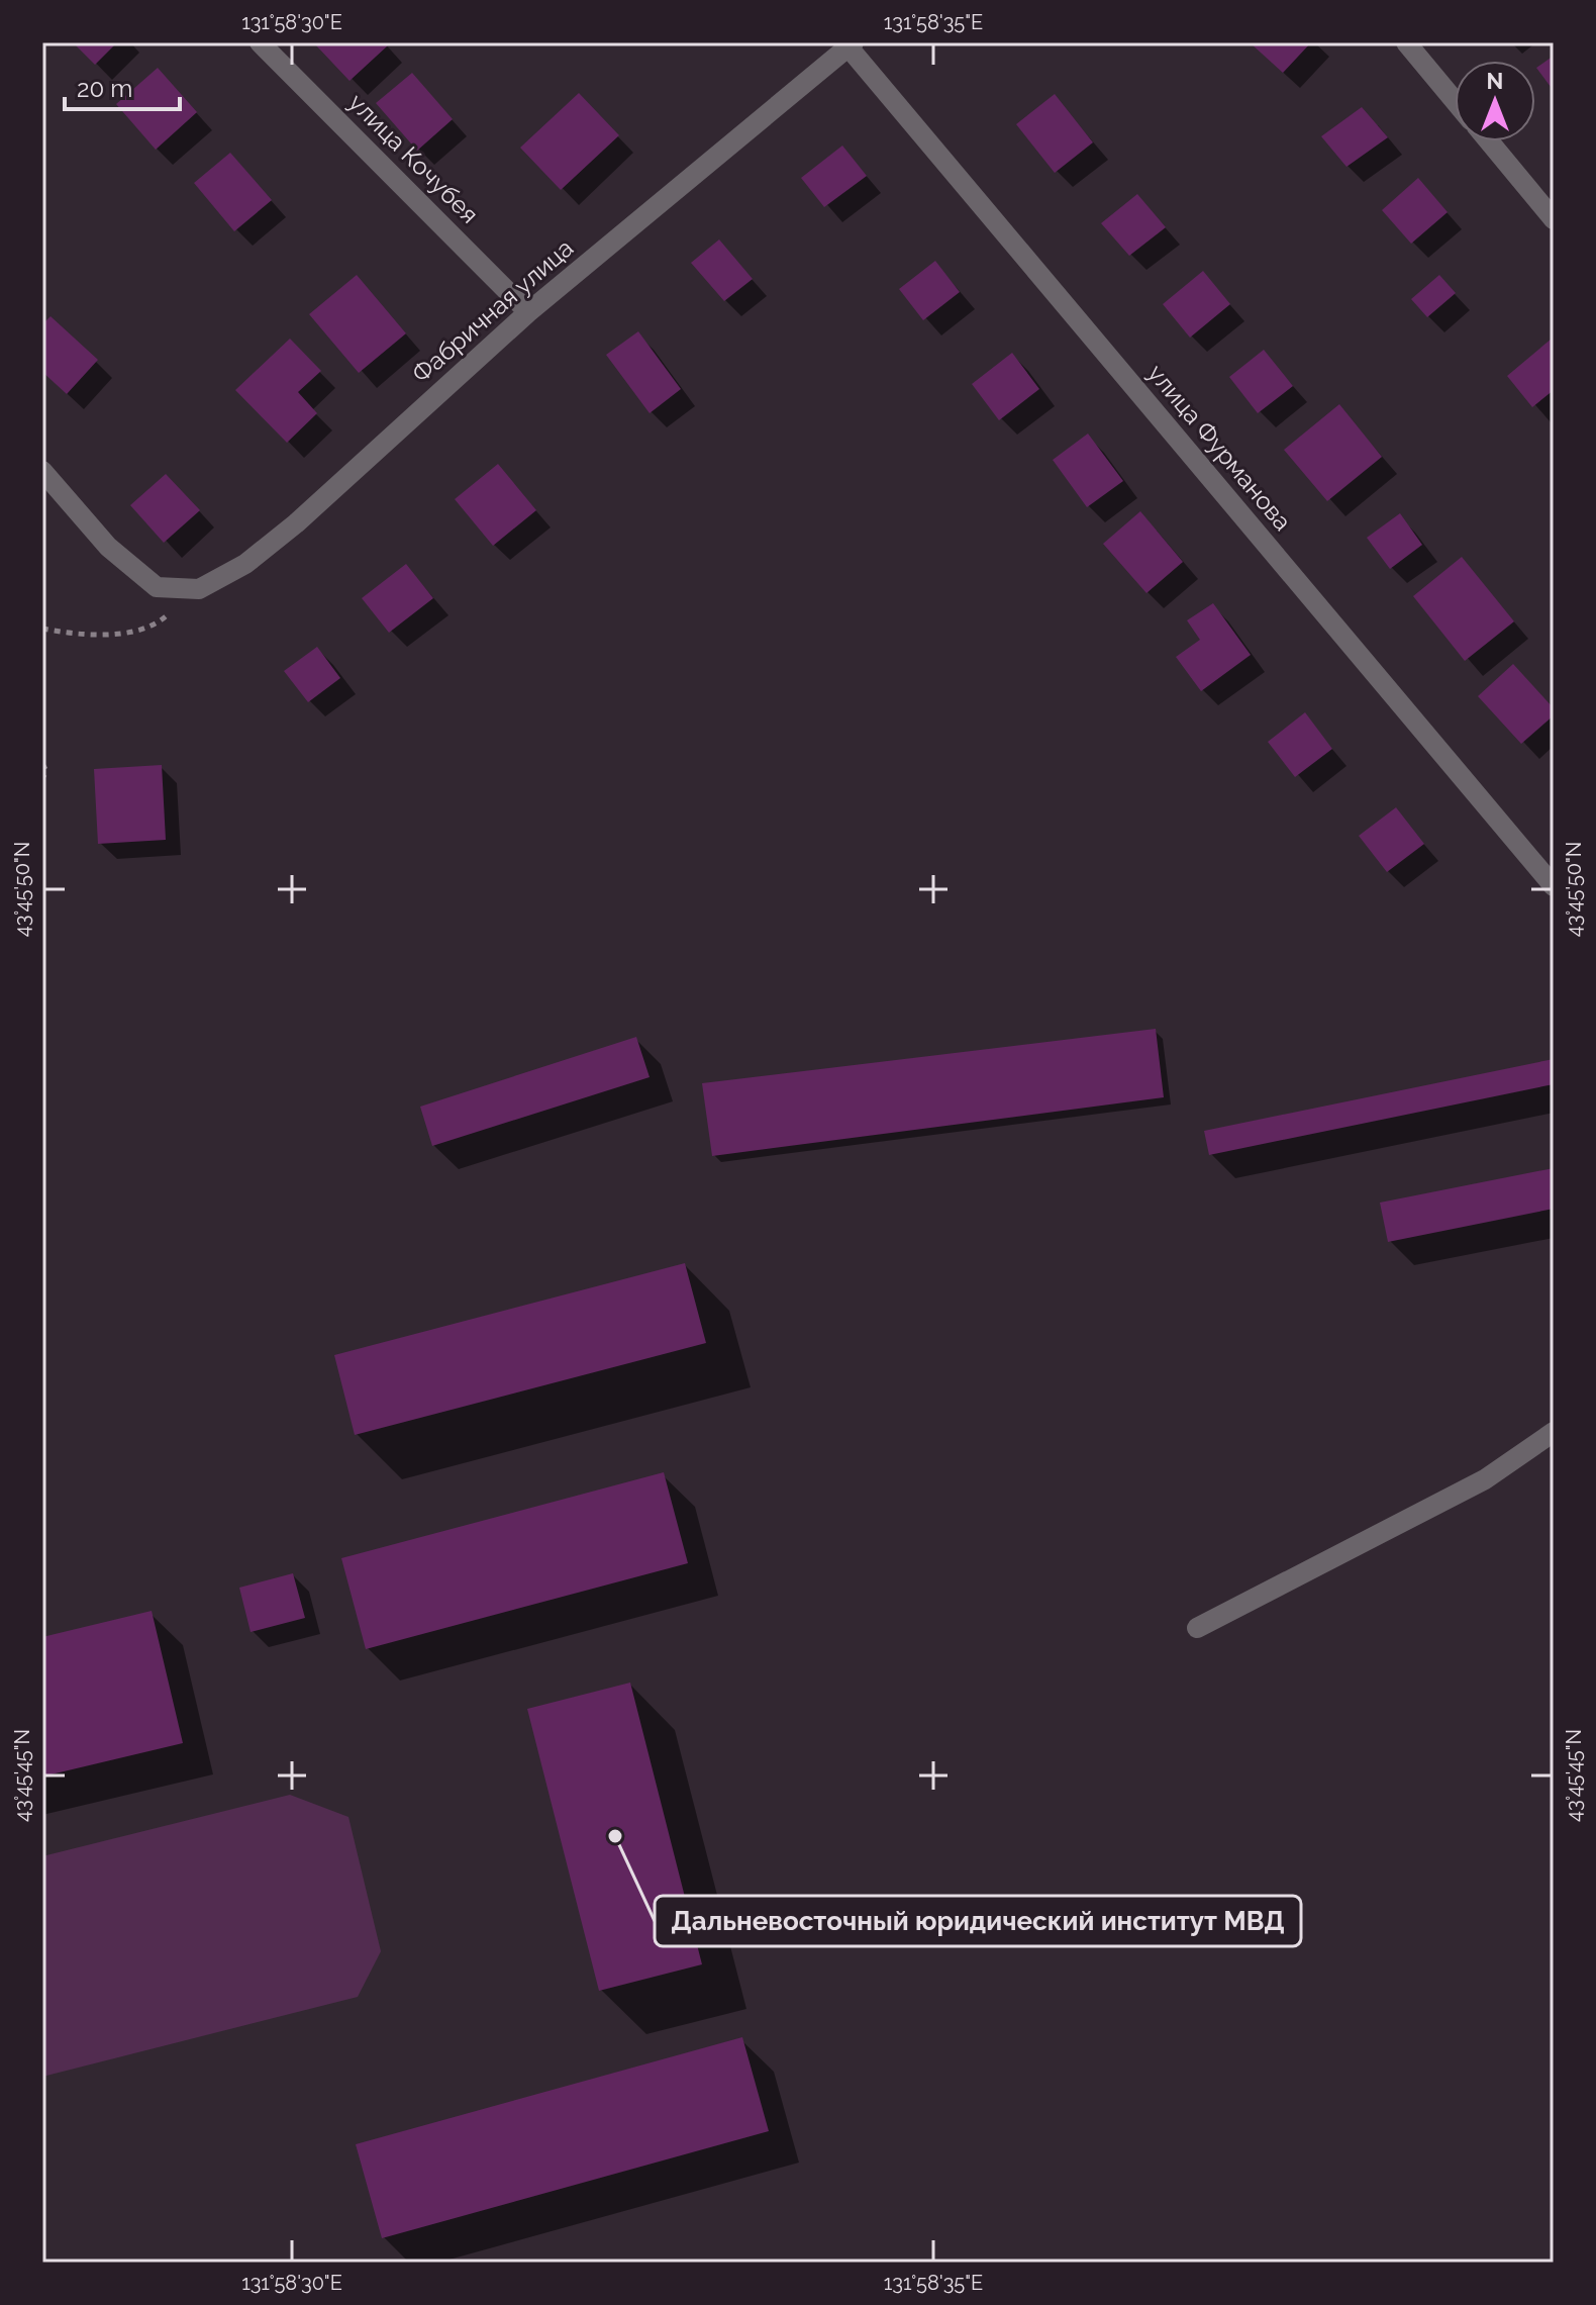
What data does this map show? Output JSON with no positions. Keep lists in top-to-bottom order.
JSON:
{
  "streets": {
    "street": ["улица Кочубея", "Фабричная улица", "улица Фурманова"]
  },
  "crossings": [
    ["улица Кочубея", "Фабричная улица"],
    ["Фабричная улица", "улица Фурманова"]
  ],
  "places": ["Дальневосточный юридический институт МВД"],
  "scale_bar": "20 m",
  "north": "top",
  "coordinates": [
    "131°58'30\"E",
    "131°58'35\"E",
    "43°45'50\"N",
    "43°45'45\"N"
  ]
}
